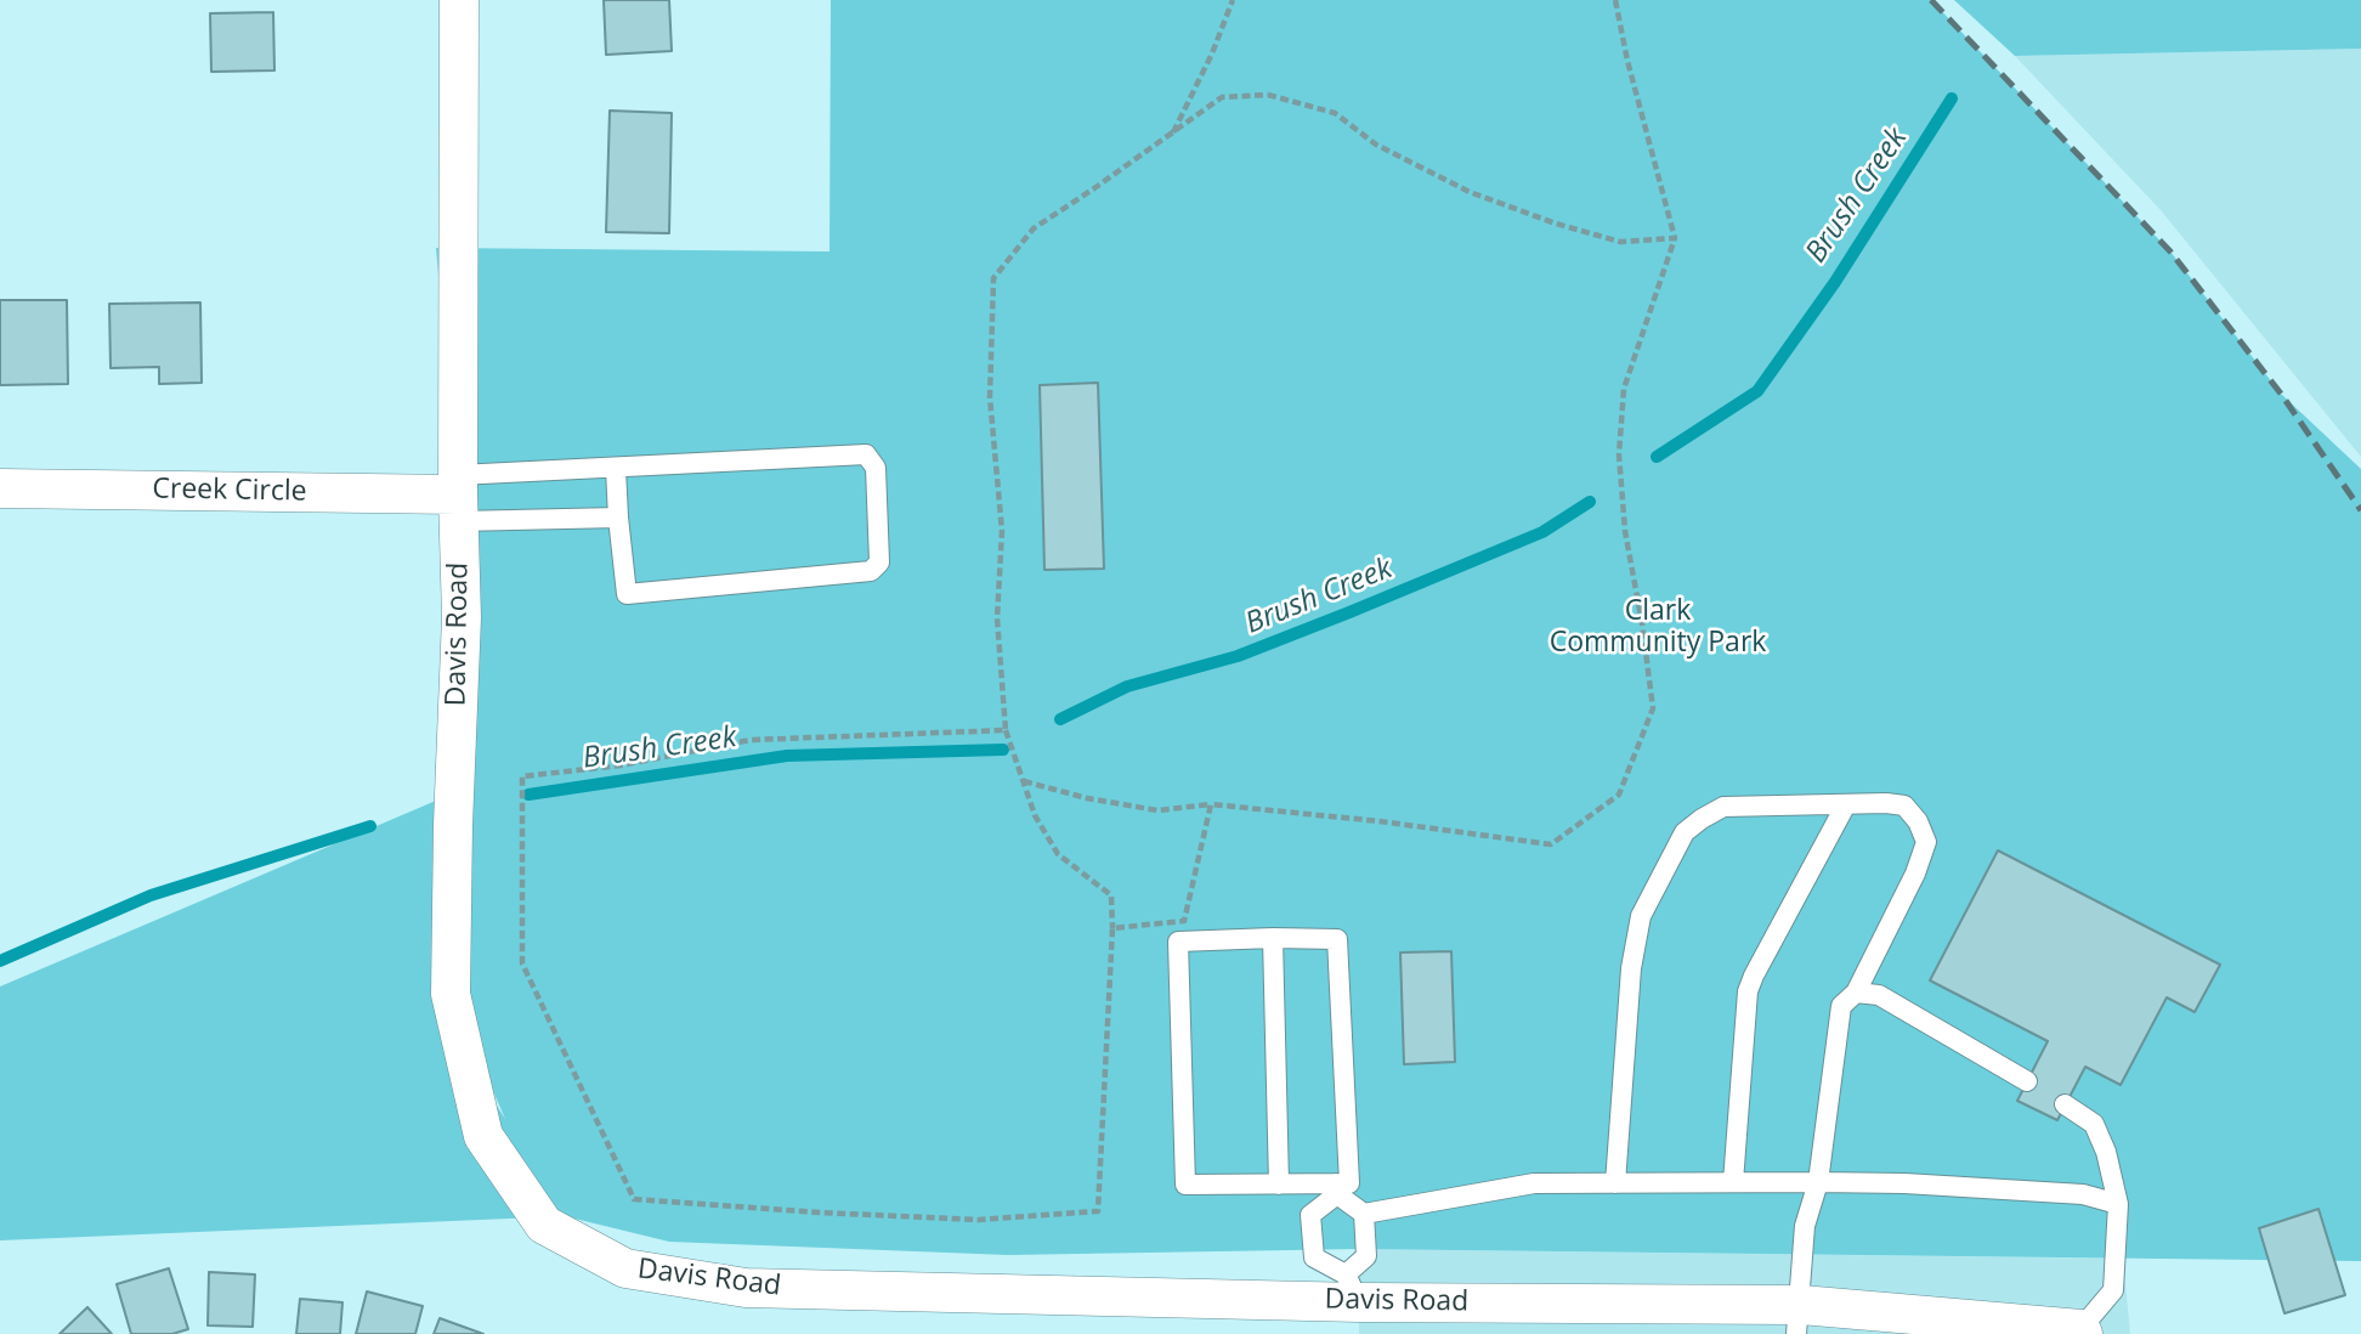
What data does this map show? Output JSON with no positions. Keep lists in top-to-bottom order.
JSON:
{
  "streets": {
    "street": ["Creek Circle", "Davis Road"]
  },
  "crossings": [
    ["Creek Circle", "Davis Road"]
  ],
  "water": ["Brush Creek"],
  "parks": ["Clark Community Park"]
}
